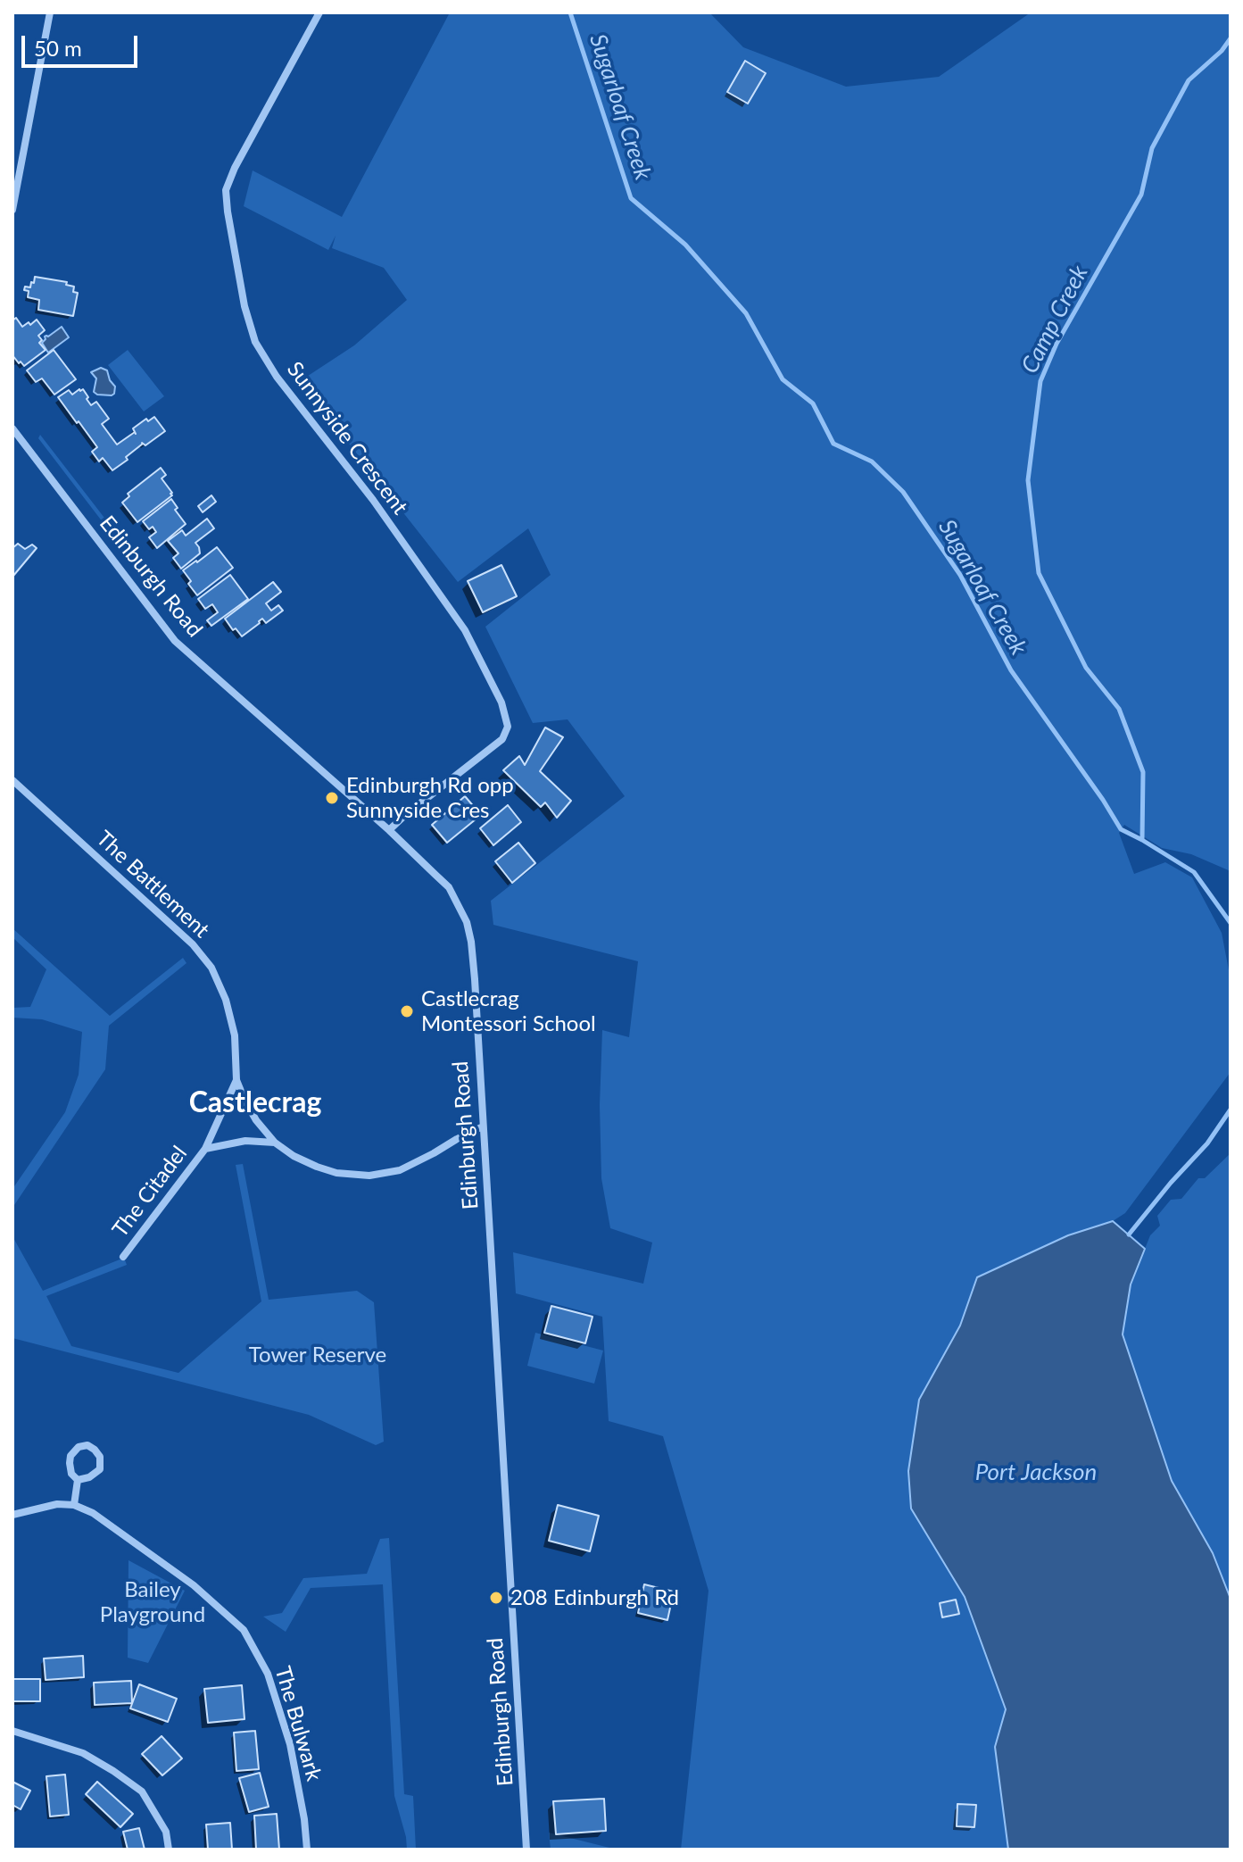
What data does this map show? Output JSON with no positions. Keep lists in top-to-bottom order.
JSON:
{
  "streets": {
    "street": [
      "Sunnyside Crescent",
      "Edinburgh Road",
      "The Battlement",
      "The Citadel",
      "The Bulwark"
    ]
  },
  "crossings": [
    ["Sunnyside Crescent", "Edinburgh Road"],
    ["The Battlement", "The Citadel"]
  ],
  "districts": ["Castlecrag"],
  "water": ["Sugarloaf Creek", "Camp Creek", "Port Jackson"],
  "parks": ["Tower Reserve", "Bailey Playground"],
  "places": ["Edinburgh Rd opp Sunnyside Cres", "Castlecrag Montessori School", "208 Edinburgh Rd"],
  "scale_bar": "50 m"
}
